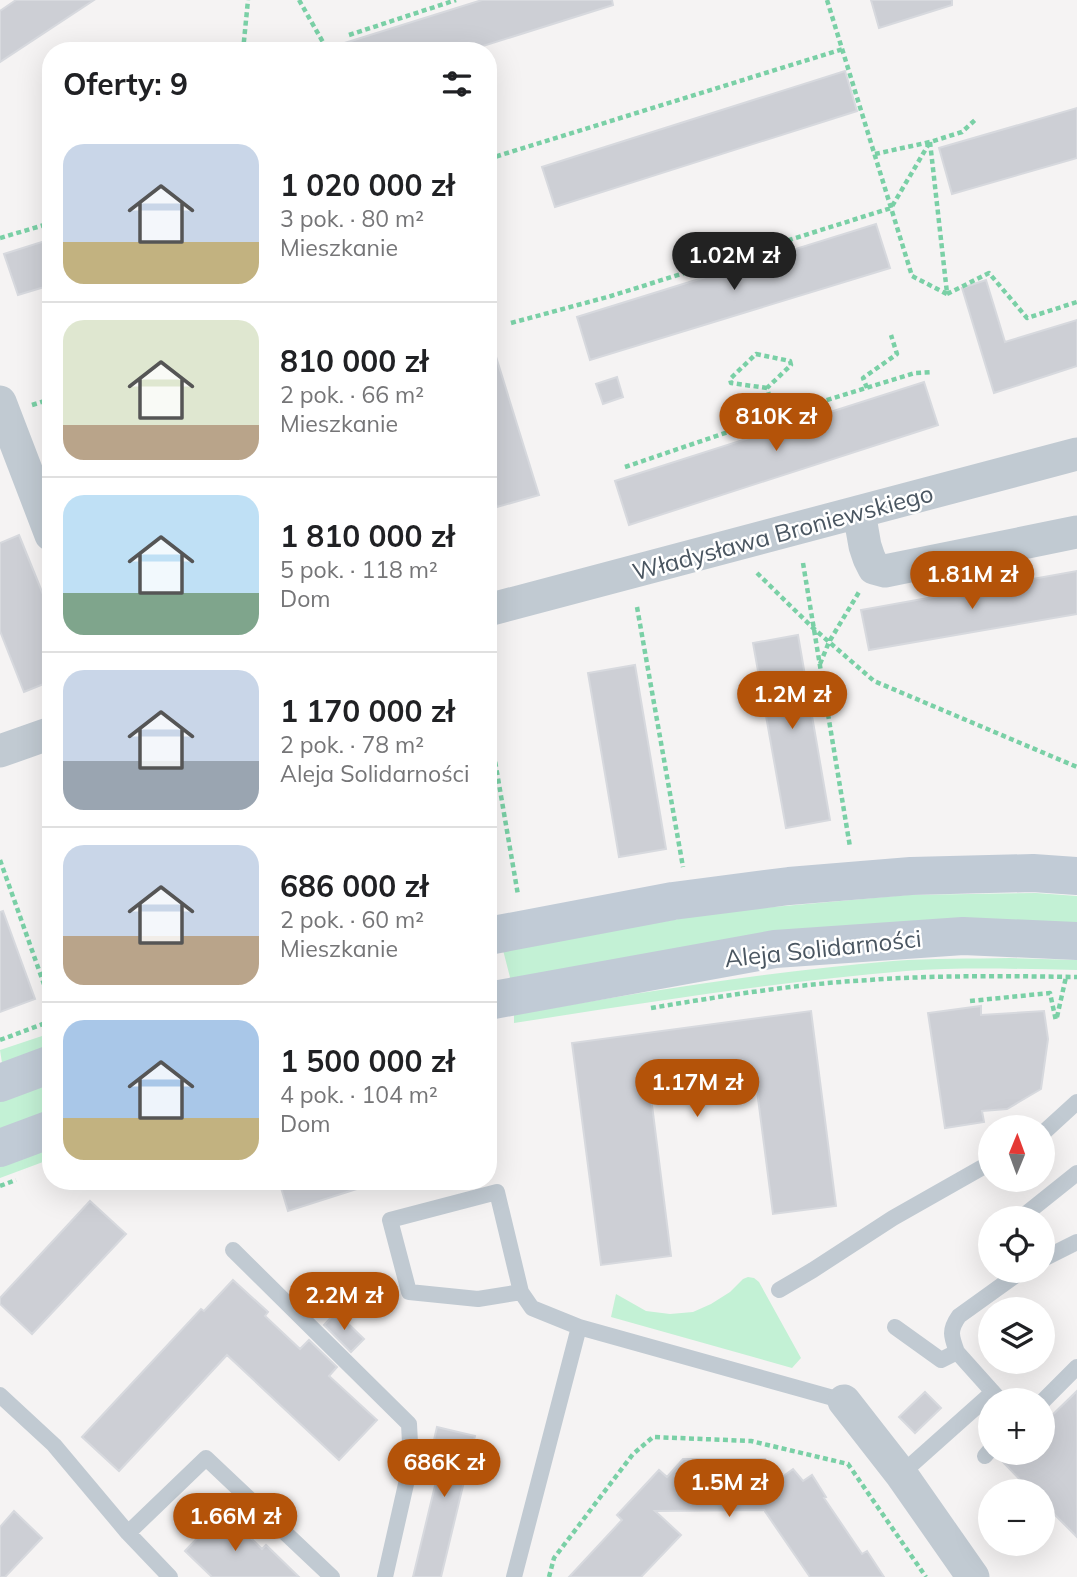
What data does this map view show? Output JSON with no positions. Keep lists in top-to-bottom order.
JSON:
{
  "streets": {
    "main road": ["Aleja Solidarności"],
    "street": ["Władysława Broniewskiego"]
  },
  "north": "top",
  "page": {
    "heading": "Oferty: 9",
    "list": [
      {
        "name": "1 020 000 zł",
        "note": "3 pok. · 80 m² · Mieszkanie"
      },
      {
        "name": "810 000 zł",
        "note": "2 pok. · 66 m² · Mieszkanie"
      },
      {
        "name": "1 810 000 zł",
        "note": "5 pok. · 118 m² · Dom"
      },
      {
        "name": "1 170 000 zł",
        "note": "2 pok. · 78 m² · Aleja Solidarności"
      },
      {
        "name": "686 000 zł",
        "note": "2 pok. · 60 m² · Mieszkanie"
      },
      {
        "name": "1 500 000 zł",
        "note": "4 pok. · 104 m² · Dom"
      }
    ],
    "price": [
      "1.02M zł",
      "810K zł",
      "1.81M zł",
      "1.2M zł",
      "1.17M zł",
      "2.2M zł",
      "686K zł",
      "1.5M zł",
      "1.66M zł"
    ],
    "map_buttons": ["+", "−"]
  }
}
